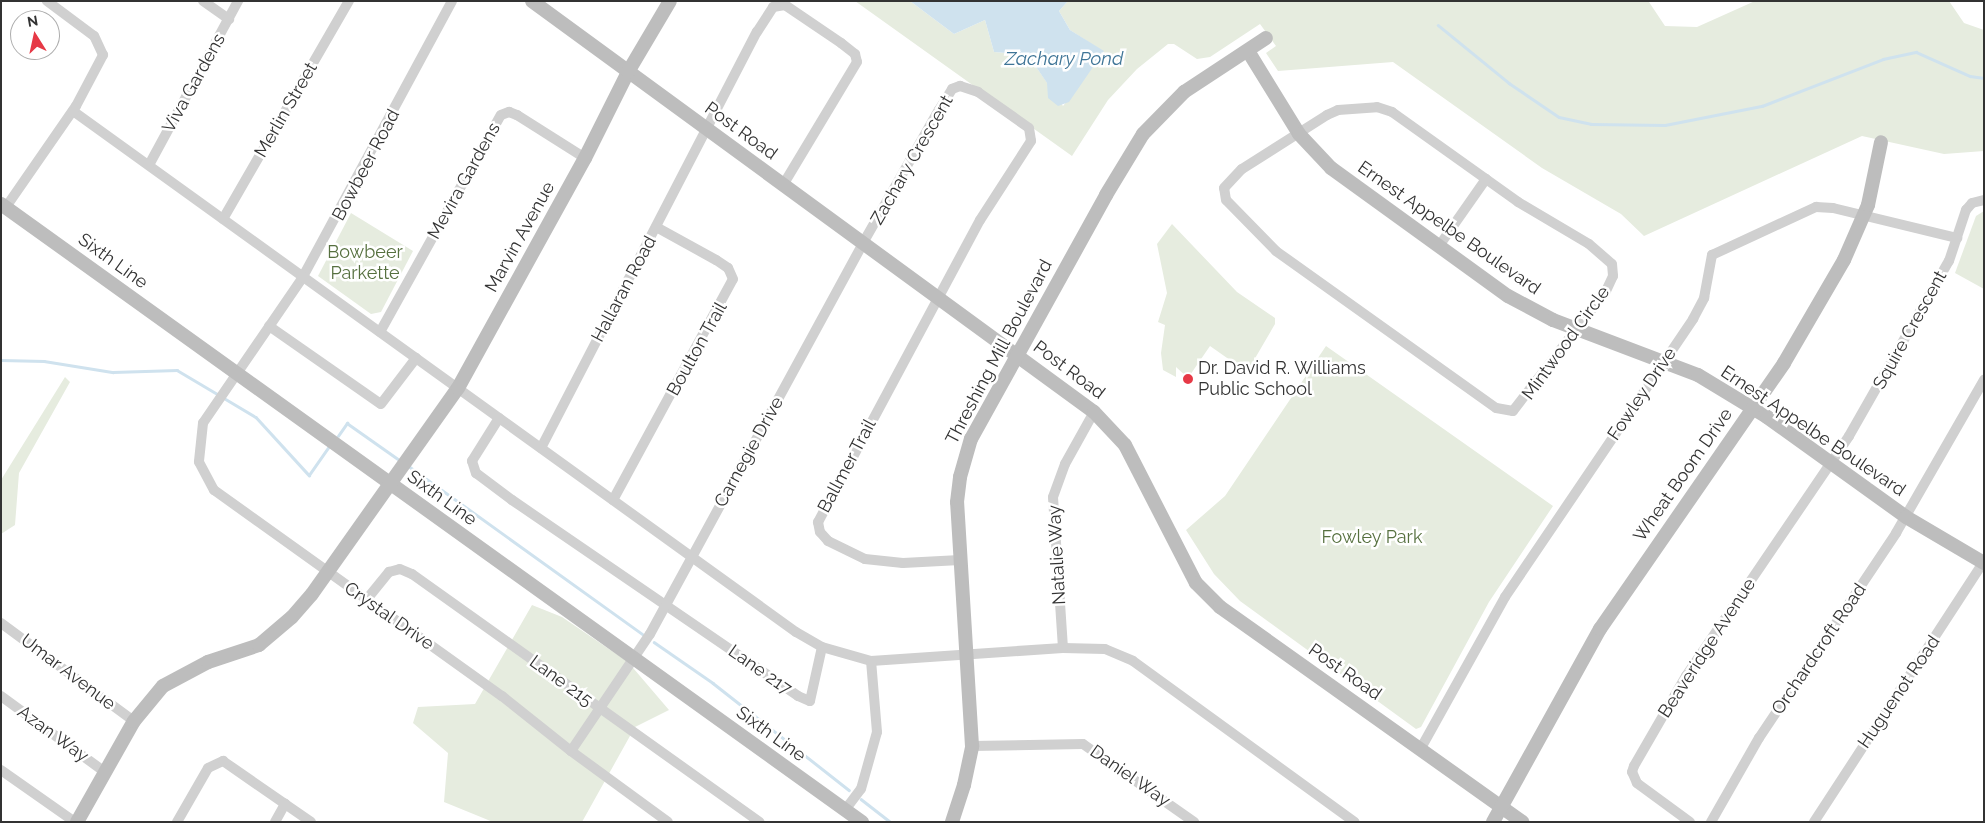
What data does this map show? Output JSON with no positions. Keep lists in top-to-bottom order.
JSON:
{
  "streets": {
    "street": [
      "Viva Gardens",
      "Merlin Street",
      "Post Road",
      "Zachary Crescent",
      "Bowbeer Road",
      "Mevira Gardens",
      "Ernest Appelbe Boulevard",
      "Marvin Avenue",
      "Sixth Line",
      "Hallaran Road",
      "Squire Crescent",
      "Mintwood Circle",
      "Boulton Trail",
      "Threshing Mill Boulevard",
      "Fowley Drive",
      "Carnegie Drive",
      "Ballmer Trail",
      "Wheat Boom Drive",
      "Natalie Way",
      "Crystal Drive",
      "Beaveridge Avenue",
      "Orchardcroft Road",
      "Lane 217",
      "Umar Avenue",
      "Lane 215",
      "Huguenot Road",
      "Azan Way",
      "Daniel Way"
    ]
  },
  "crossings": [
    ["Post Road", "Zachary Crescent"],
    ["Post Road", "Marvin Avenue"],
    ["Post Road", "Hallaran Road"],
    ["Post Road", "Threshing Mill Boulevard"],
    ["Post Road", "Fowley Drive"],
    ["Post Road", "Carnegie Drive"],
    ["Post Road", "Ballmer Trail"],
    ["Post Road", "Wheat Boom Drive"],
    ["Post Road", "Natalie Way"],
    ["Zachary Crescent", "Carnegie Drive"],
    ["Zachary Crescent", "Ballmer Trail"],
    ["Bowbeer Road", "Sixth Line"],
    ["Bowbeer Road", "Crystal Drive"],
    ["Mevira Gardens", "Marvin Avenue"],
    ["Ernest Appelbe Boulevard", "Squire Crescent"],
    ["Ernest Appelbe Boulevard", "Mintwood Circle"],
    ["Ernest Appelbe Boulevard", "Threshing Mill Boulevard"],
    ["Ernest Appelbe Boulevard", "Fowley Drive"],
    ["Ernest Appelbe Boulevard", "Wheat Boom Drive"],
    ["Ernest Appelbe Boulevard", "Beaveridge Avenue"],
    ["Ernest Appelbe Boulevard", "Orchardcroft Road"],
    ["Ernest Appelbe Boulevard", "Huguenot Road"],
    ["Marvin Avenue", "Sixth Line"],
    ["Marvin Avenue", "Crystal Drive"],
    ["Marvin Avenue", "Umar Avenue"],
    ["Marvin Avenue", "Azan Way"],
    ["Sixth Line", "Carnegie Drive"],
    ["Sixth Line", "Crystal Drive"],
    ["Hallaran Road", "Boulton Trail"],
    ["Squire Crescent", "Fowley Drive"],
    ["Squire Crescent", "Beaveridge Avenue"],
    ["Threshing Mill Boulevard", "Ballmer Trail"],
    ["Threshing Mill Boulevard", "Daniel Way"],
    ["Fowley Drive", "Wheat Boom Drive"],
    ["Carnegie Drive", "Crystal Drive"],
    ["Carnegie Drive", "Lane 217"],
    ["Carnegie Drive", "Lane 215"],
    ["Crystal Drive", "Lane 215"]
  ],
  "water": ["Zachary Pond"],
  "parks": ["Bowbeer Parkette", "Fowley Park"],
  "places": ["Dr. David R. Williams Public School"],
  "north": "top"
}
